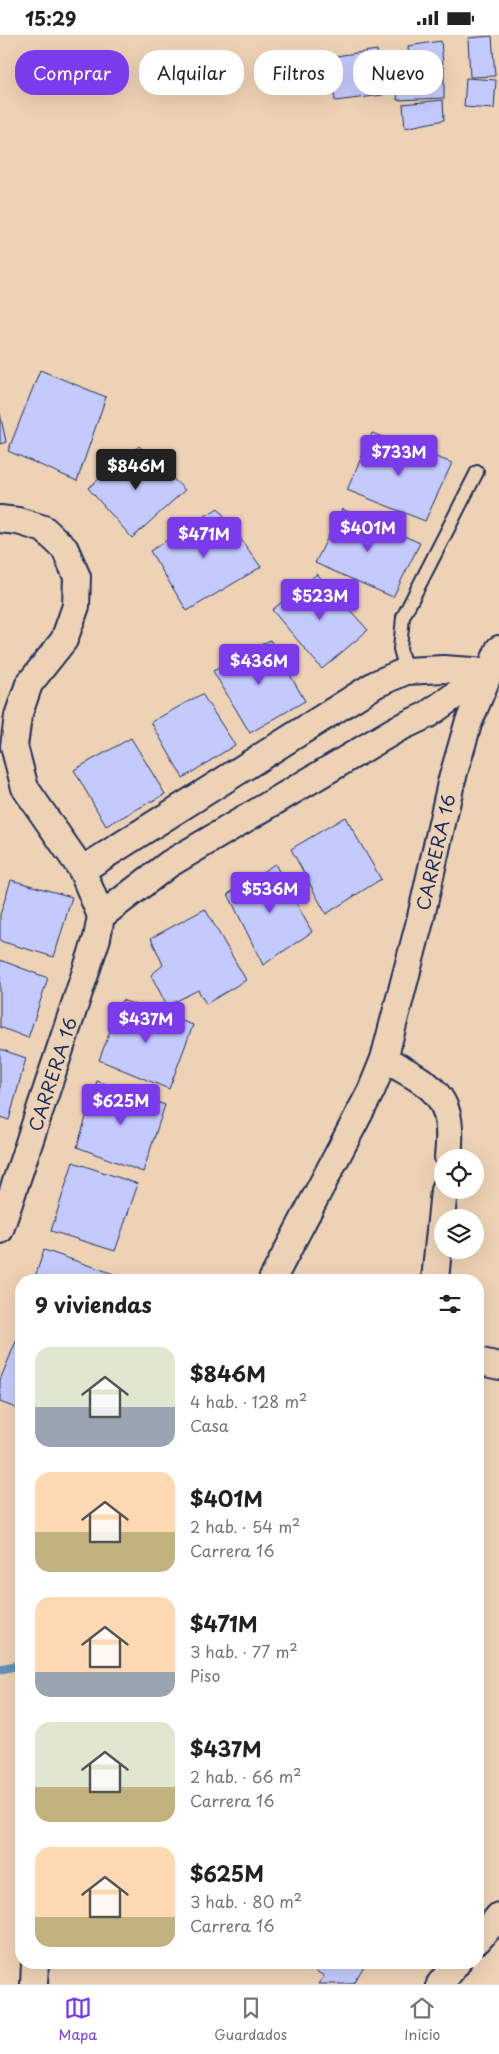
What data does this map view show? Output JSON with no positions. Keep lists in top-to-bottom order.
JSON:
{
  "streets": {
    "street": ["CARRERA 16"]
  },
  "page": {
    "status": "15:29",
    "chip": [
      "Comprar",
      "Alquilar",
      "Filtros",
      "Nuevo"
    ],
    "price": [
      "$733M",
      "$846M",
      "$401M",
      "$471M",
      "$523M",
      "$436M",
      "$536M",
      "$437M",
      "$625M"
    ],
    "heading": "9 viviendas",
    "list": [
      {
        "name": "$846M",
        "note": "4 hab. · 128 m² · Casa"
      },
      {
        "name": "$401M",
        "note": "2 hab. · 54 m² · Carrera 16"
      },
      {
        "name": "$471M",
        "note": "3 hab. · 77 m² · Piso"
      },
      {
        "name": "$437M",
        "note": "2 hab. · 66 m² · Carrera 16"
      },
      {
        "name": "$625M",
        "note": "3 hab. · 80 m² · Carrera 16"
      }
    ],
    "tabs": ["Mapa", "Guardados", "Inicio"]
  }
}
